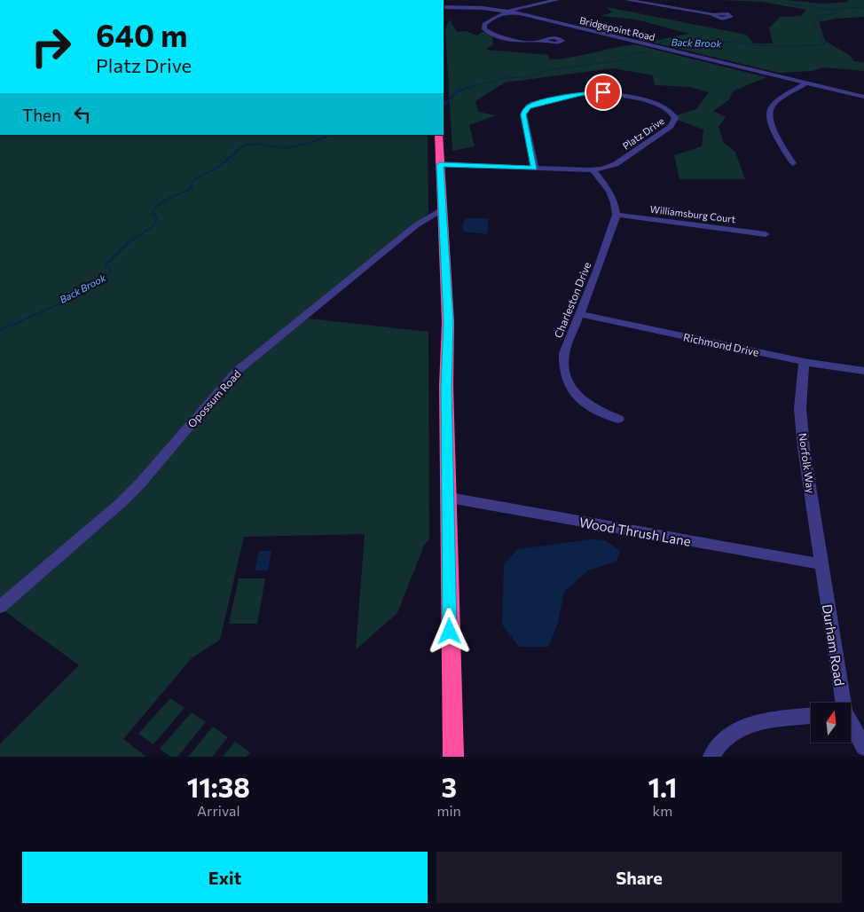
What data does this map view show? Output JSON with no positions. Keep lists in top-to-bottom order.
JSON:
{
  "streets": {
    "street": [
      "Bridgepoint Road",
      "Platz Drive",
      "Williamsburg Court",
      "Charleston Drive",
      "Richmond Drive",
      "Opossum Road",
      "Norfolk Way",
      "Wood Thrush Lane",
      "Durham Road"
    ]
  },
  "crossings": [
    ["Williamsburg Court", "Charleston Drive"],
    ["Charleston Drive", "Richmond Drive"],
    ["Richmond Drive", "Norfolk Way"],
    ["Norfolk Way", "Wood Thrush Lane"],
    ["Norfolk Way", "Durham Road"],
    ["Wood Thrush Lane", "Durham Road"]
  ],
  "water": ["Back Brook"],
  "north": "top",
  "page": {
    "turn": ["640 m", "Platz Drive"],
    "then": "Then",
    "eta": [
      "11:38",
      "Arrival",
      "3",
      "min",
      "1.1",
      "km"
    ],
    "buttons": ["Exit", "Share"]
  }
}
